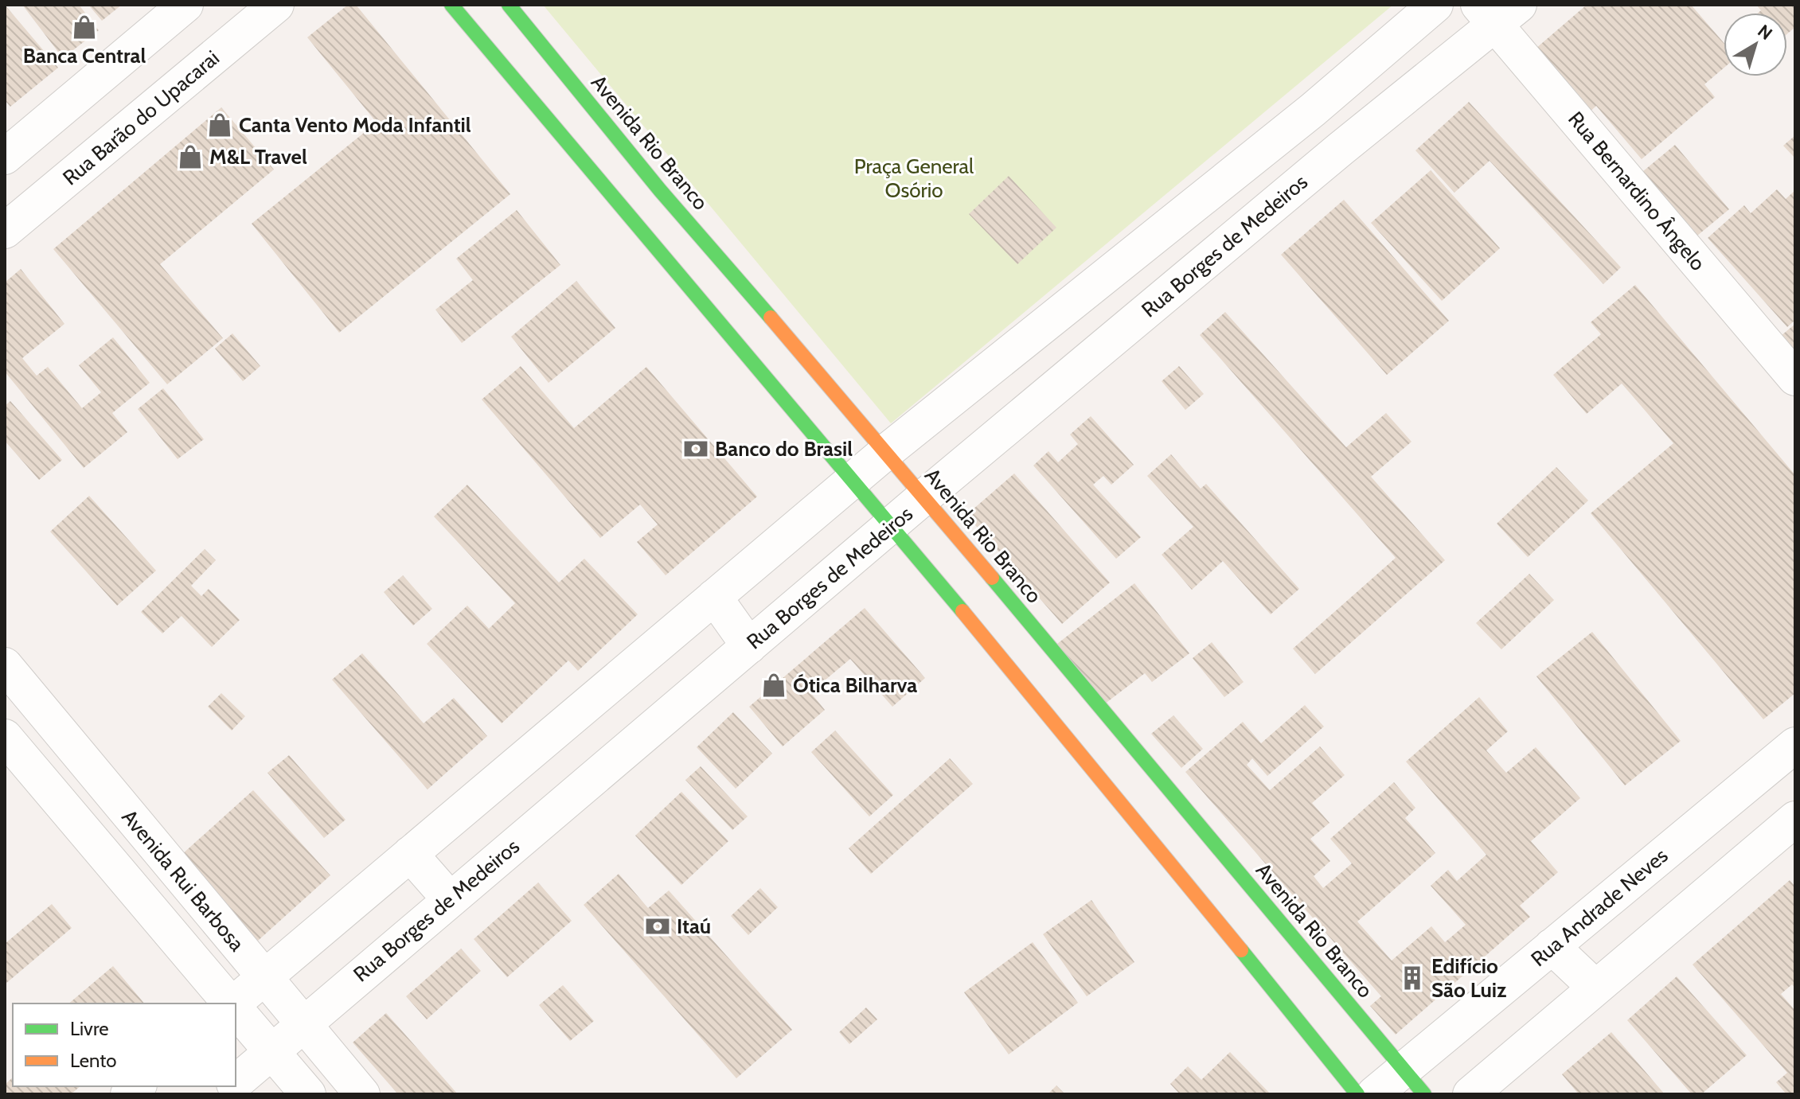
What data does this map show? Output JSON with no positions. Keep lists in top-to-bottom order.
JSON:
{
  "streets": {
    "street": [
      "Rua Barão do Upacarai",
      "Avenida Rio Branco",
      "Rua Bernardino Ângelo",
      "Rua Borges de Medeiros",
      "Avenida Rui Barbosa",
      "Rua Andrade Neves"
    ]
  },
  "crossings": [
    ["Avenida Rio Branco", "Rua Borges de Medeiros"],
    ["Avenida Rio Branco", "Rua Andrade Neves"],
    ["Rua Bernardino Ângelo", "Rua Borges de Medeiros"],
    ["Rua Borges de Medeiros", "Avenida Rui Barbosa"]
  ],
  "parks": ["Praça General Osório"],
  "places": {
    "shop": [
      "Banca Central",
      "Canta Vento Moda Infantil",
      "M&L Travel",
      "Ótica Bilharva"
    ],
    "bank": ["Banco do Brasil", "Itaú"],
    "building": ["Edifício São Luiz"]
  },
  "legend": ["Livre", "Lento"],
  "north": "top right"
}
